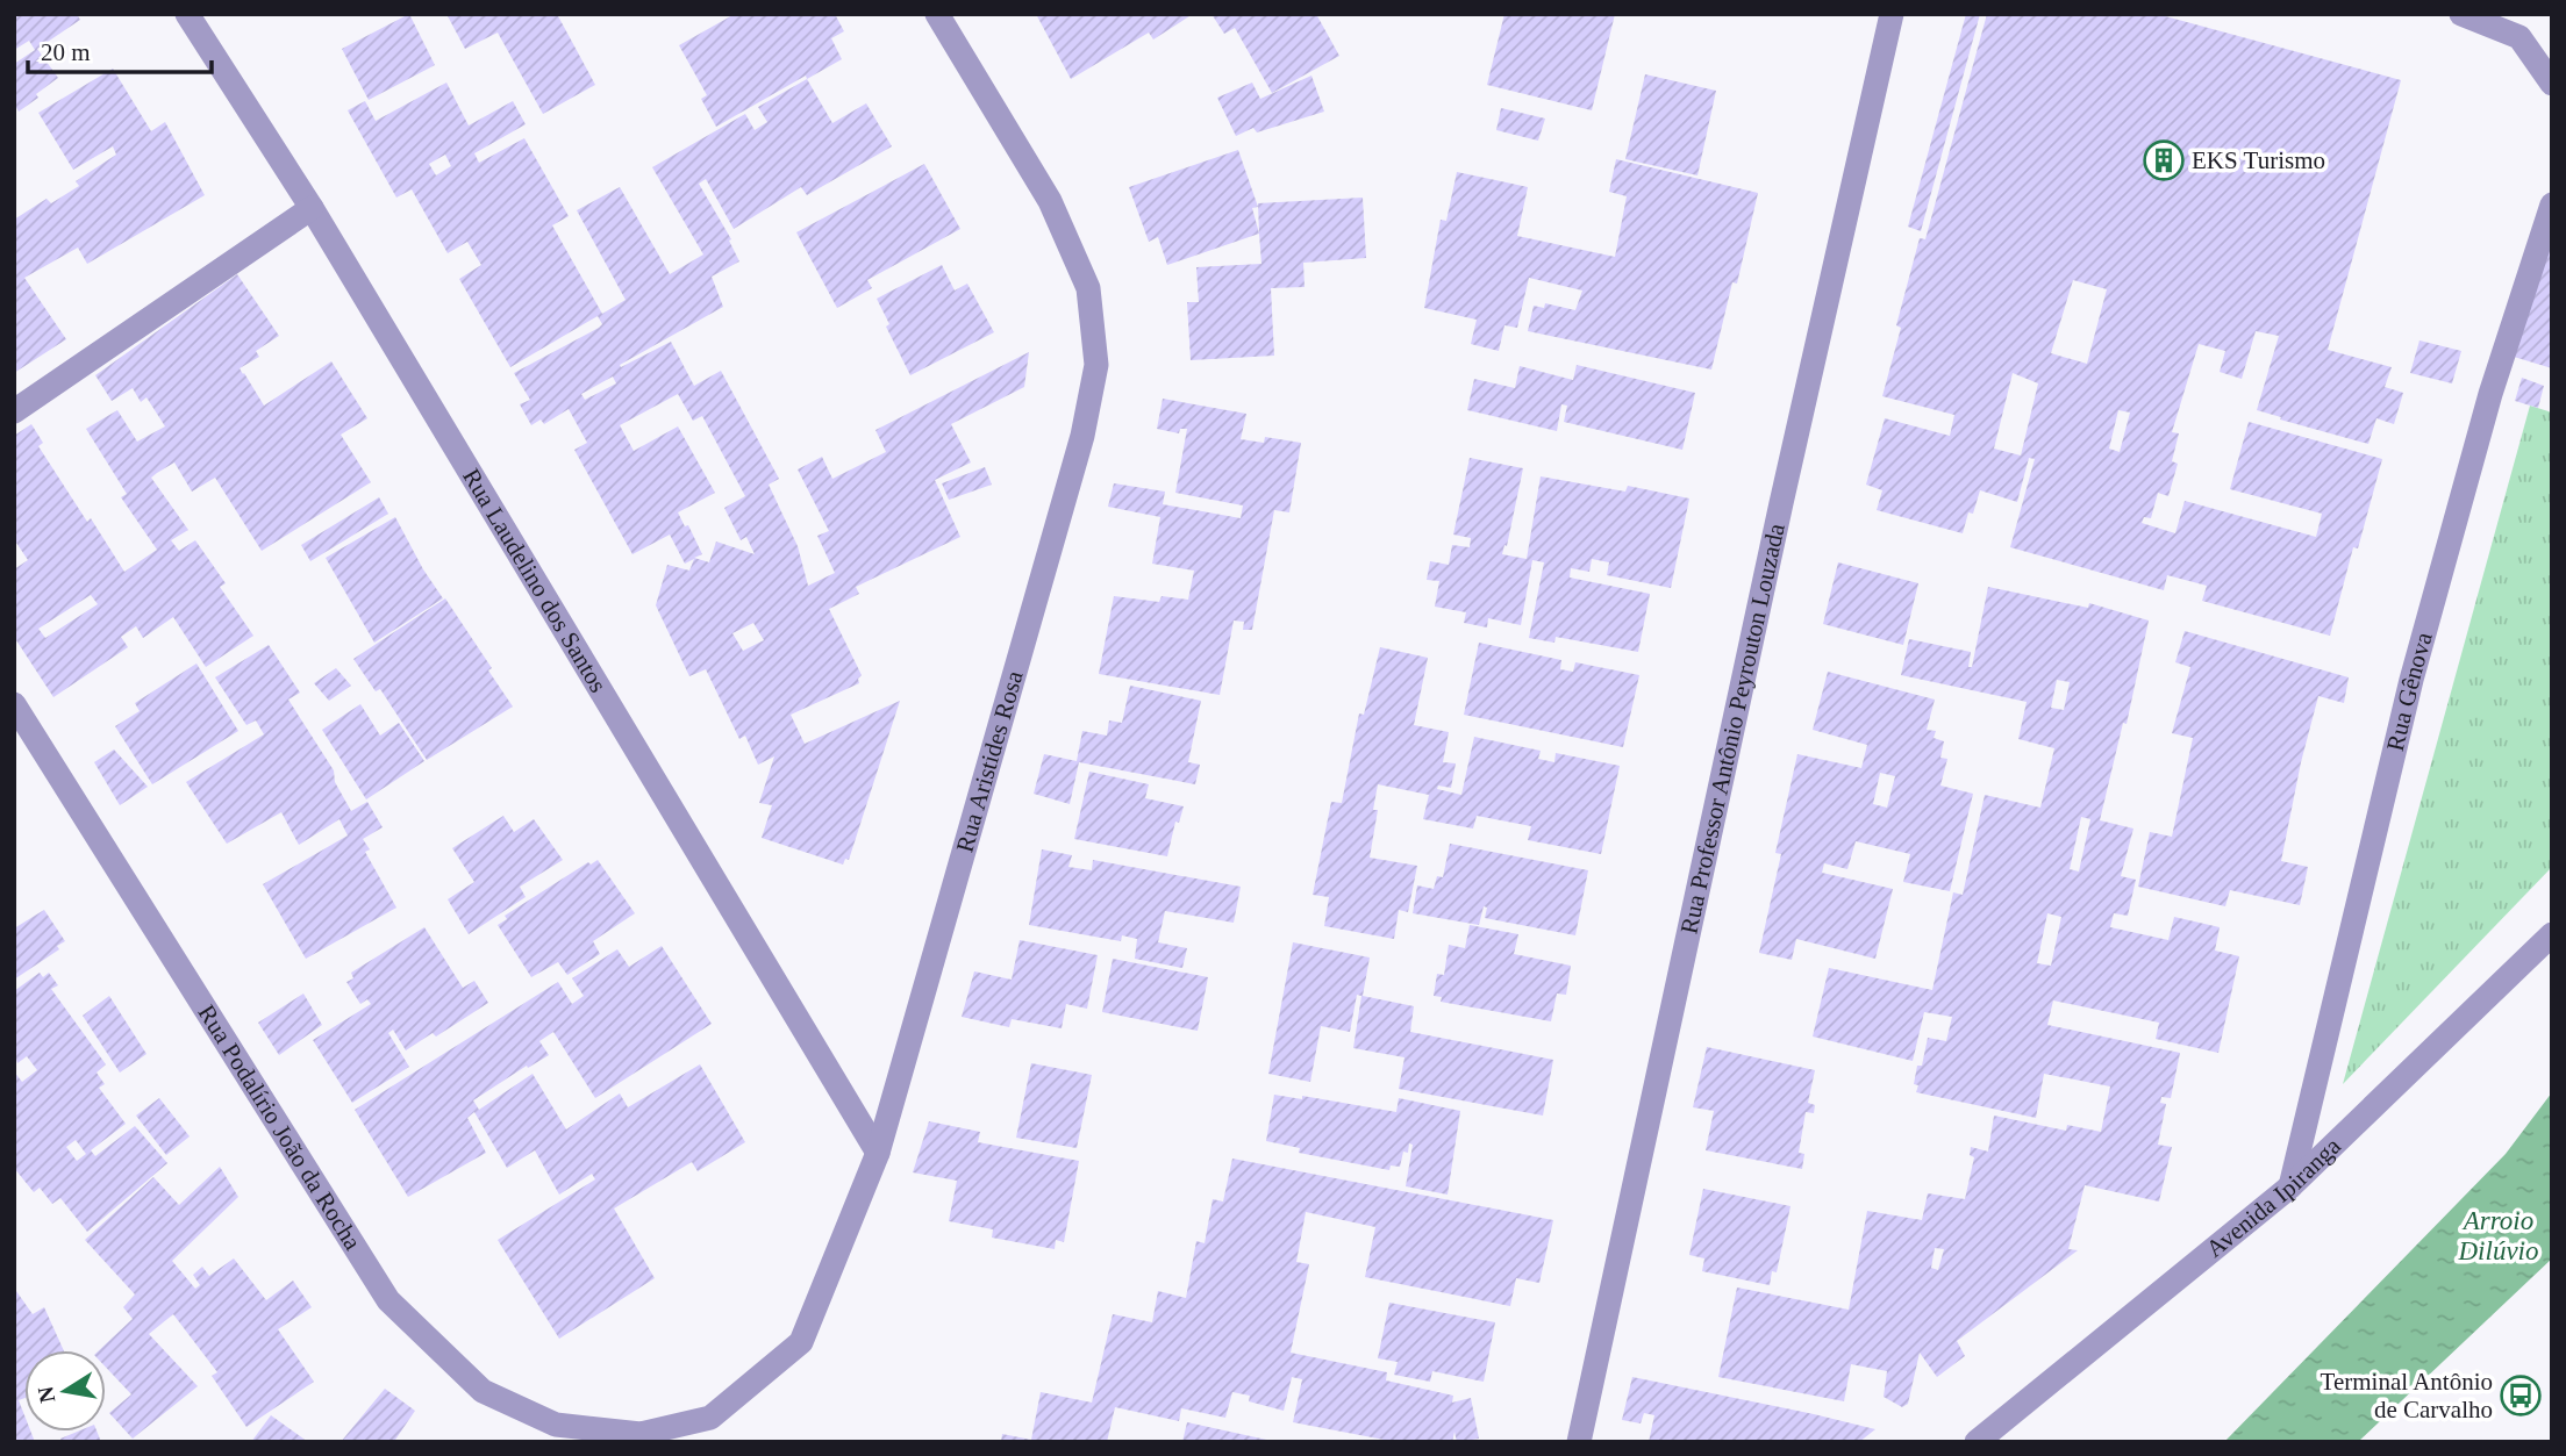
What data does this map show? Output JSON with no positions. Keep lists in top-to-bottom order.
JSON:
{
  "streets": {
    "street": [
      "Rua Laudelino dos Santos",
      "Rua Gênova",
      "Rua Professor Antônio Peyrouton Louzada",
      "Rua Aristides Rosa",
      "Rua Podalírio João da Rocha",
      "Avenida Ipiranga"
    ]
  },
  "crossings": [
    ["Rua Laudelino dos Santos", "Rua Aristides Rosa"],
    ["Rua Gênova", "Avenida Ipiranga"],
    ["Rua Aristides Rosa", "Rua Podalírio João da Rocha"]
  ],
  "water": ["Arroio Dilúvio"],
  "places": {
    "building": ["EKS Turismo"],
    "bus stop": ["Terminal Antônio de Carvalho"]
  },
  "scale_bar": "20 m",
  "north": "left"
}
